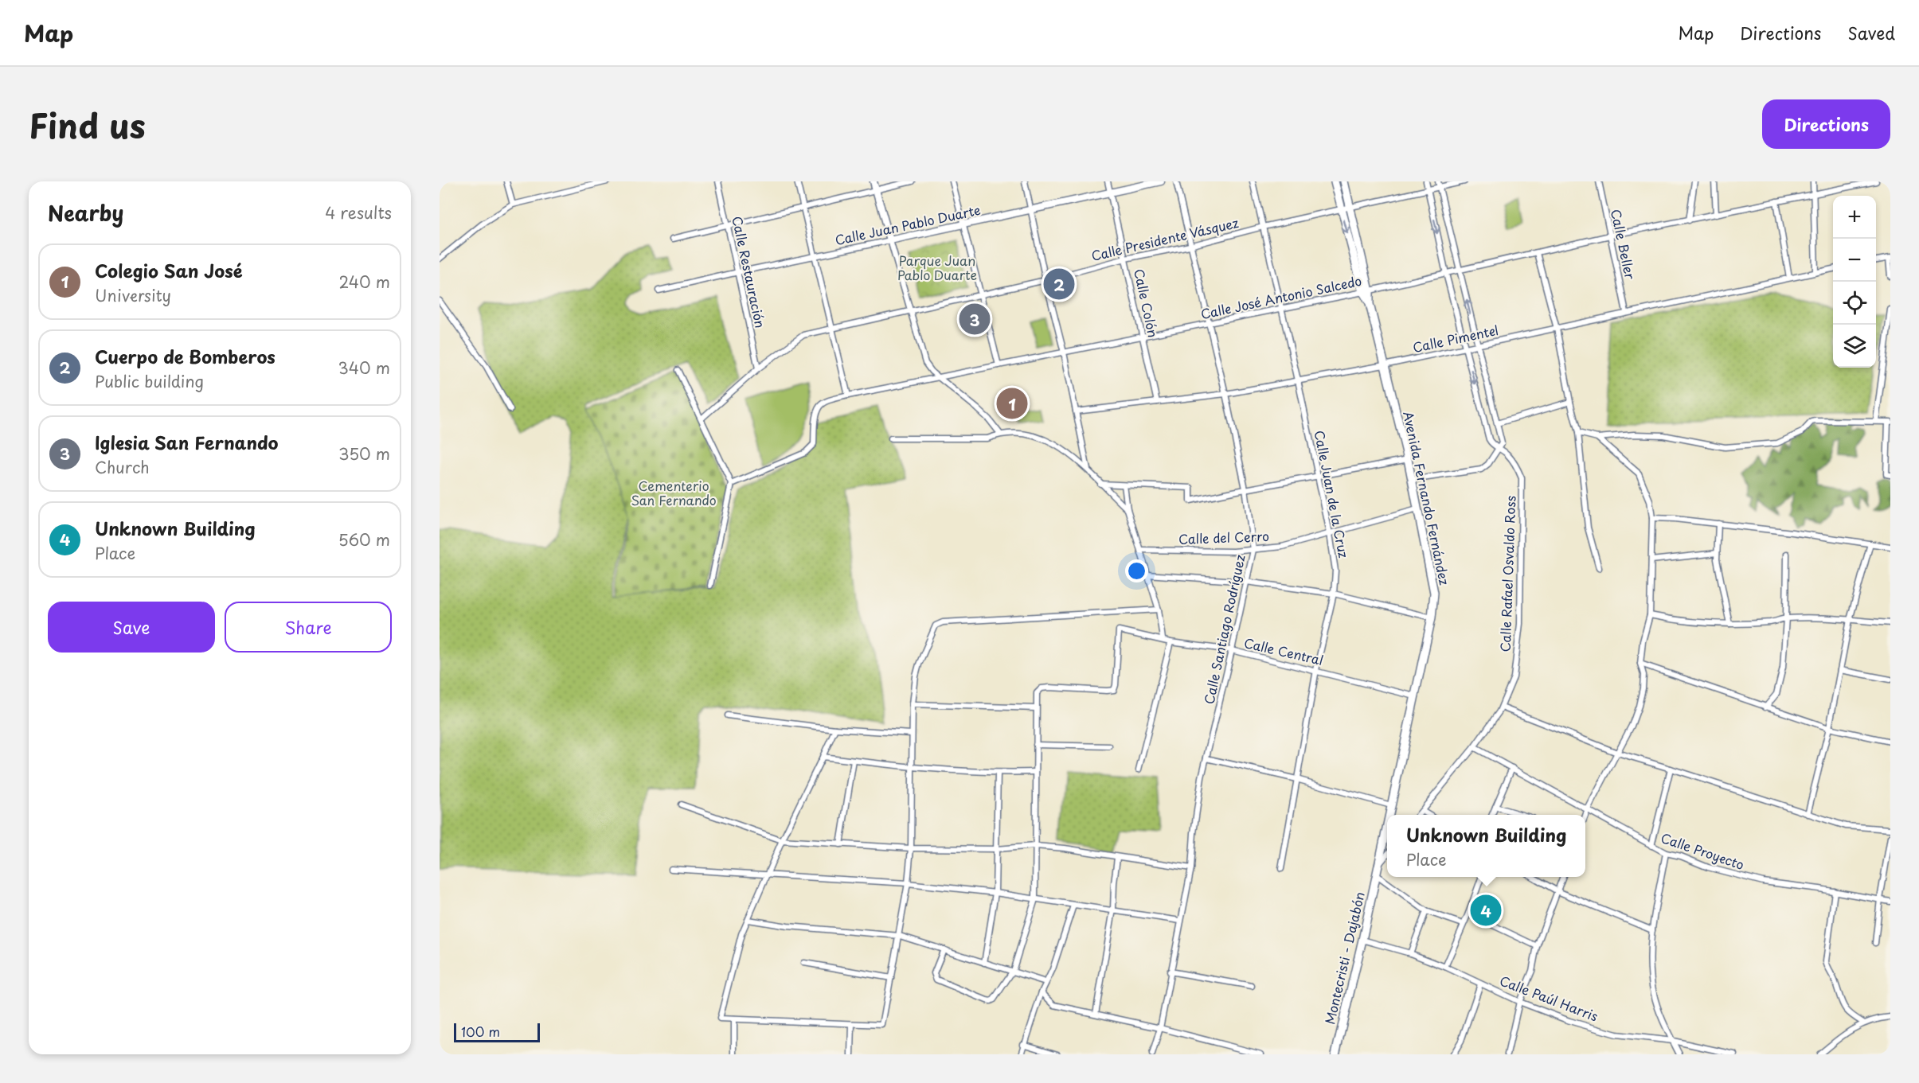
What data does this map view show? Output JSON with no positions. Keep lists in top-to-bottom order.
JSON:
{
  "streets": {
    "main road": ["Avenida Fernando Fernández", "Montecristi - Dajabón"],
    "street": [
      "Calle Juan Pablo Duarte",
      "Calle Presidente Vásquez",
      "Calle Beller",
      "Calle Restauración",
      "Calle José Antonio Salcedo",
      "Calle Colón",
      "Calle Pimentel",
      "Calle Juan de la Cruz",
      "Calle del Cerro",
      "Calle Rafael Osvaldo Ross",
      "Calle Santiago Rodríguez",
      "Calle Central",
      "Calle Proyecto",
      "Calle Paúl Harris"
    ]
  },
  "crossings": [
    ["Calle Juan Pablo Duarte", "Calle Restauración"],
    ["Calle Juan Pablo Duarte", "Calle Colón"],
    ["Calle Presidente Vásquez", "Calle Restauración"],
    ["Calle Presidente Vásquez", "Calle Colón"],
    ["Calle Presidente Vásquez", "Calle Juan de la Cruz"],
    ["Calle Presidente Vásquez", "Avenida Fernando Fernández"],
    ["Calle Presidente Vásquez", "Calle Rafael Osvaldo Ross"],
    ["Calle Presidente Vásquez", "Calle Santiago Rodríguez"],
    ["Calle Beller", "Calle José Antonio Salcedo"],
    ["Calle Beller", "Calle Pimentel"],
    ["Calle José Antonio Salcedo", "Calle Colón"],
    ["Calle José Antonio Salcedo", "Calle Juan de la Cruz"],
    ["Calle José Antonio Salcedo", "Avenida Fernando Fernández"],
    ["Calle José Antonio Salcedo", "Calle Rafael Osvaldo Ross"],
    ["Calle José Antonio Salcedo", "Calle Santiago Rodríguez"],
    ["Calle Colón", "Calle Pimentel"],
    ["Calle Pimentel", "Calle Juan de la Cruz"],
    ["Calle Pimentel", "Avenida Fernando Fernández"],
    ["Calle Pimentel", "Calle Rafael Osvaldo Ross"],
    ["Calle Pimentel", "Calle Santiago Rodríguez"],
    ["Calle Juan de la Cruz", "Calle del Cerro"],
    ["Calle Juan de la Cruz", "Calle Central"],
    ["Avenida Fernando Fernández", "Calle del Cerro"],
    ["Avenida Fernando Fernández", "Calle Central"],
    ["Avenida Fernando Fernández", "Montecristi - Dajabón"],
    ["Calle del Cerro", "Calle Santiago Rodríguez"],
    ["Calle Rafael Osvaldo Ross", "Calle Proyecto"],
    ["Calle Santiago Rodríguez", "Calle Central"],
    ["Montecristi - Dajabón", "Calle Paúl Harris"]
  ],
  "parks": ["Parque Juan Pablo Duarte", "Cementerio San Fernando"],
  "scale_bar": "100 m",
  "page": {
    "header": "Map",
    "nav": ["Map", "Directions", "Saved"],
    "title": "Find us",
    "buttons": [
      "Directions",
      ["Save", "Share"]
    ],
    "heading": ["Nearby", "4 results"],
    "map_buttons": ["+", "−"],
    "list": [
      {
        "mark": "1",
        "name": "Colegio San José",
        "note": "University",
        "value": "240 m"
      },
      {
        "mark": "2",
        "name": "Cuerpo de Bomberos",
        "note": "Public building",
        "value": "340 m"
      },
      {
        "mark": "3",
        "name": "Iglesia San Fernando",
        "note": "Church",
        "value": "350 m"
      },
      {
        "mark": "4",
        "name": "Unknown Building",
        "note": "Place",
        "value": "560 m"
      }
    ],
    "pins": [
      "2",
      "3",
      "1",
      "4"
    ],
    "popup": ["Unknown Building", "Place"],
    "scale": "100 m"
  }
}
